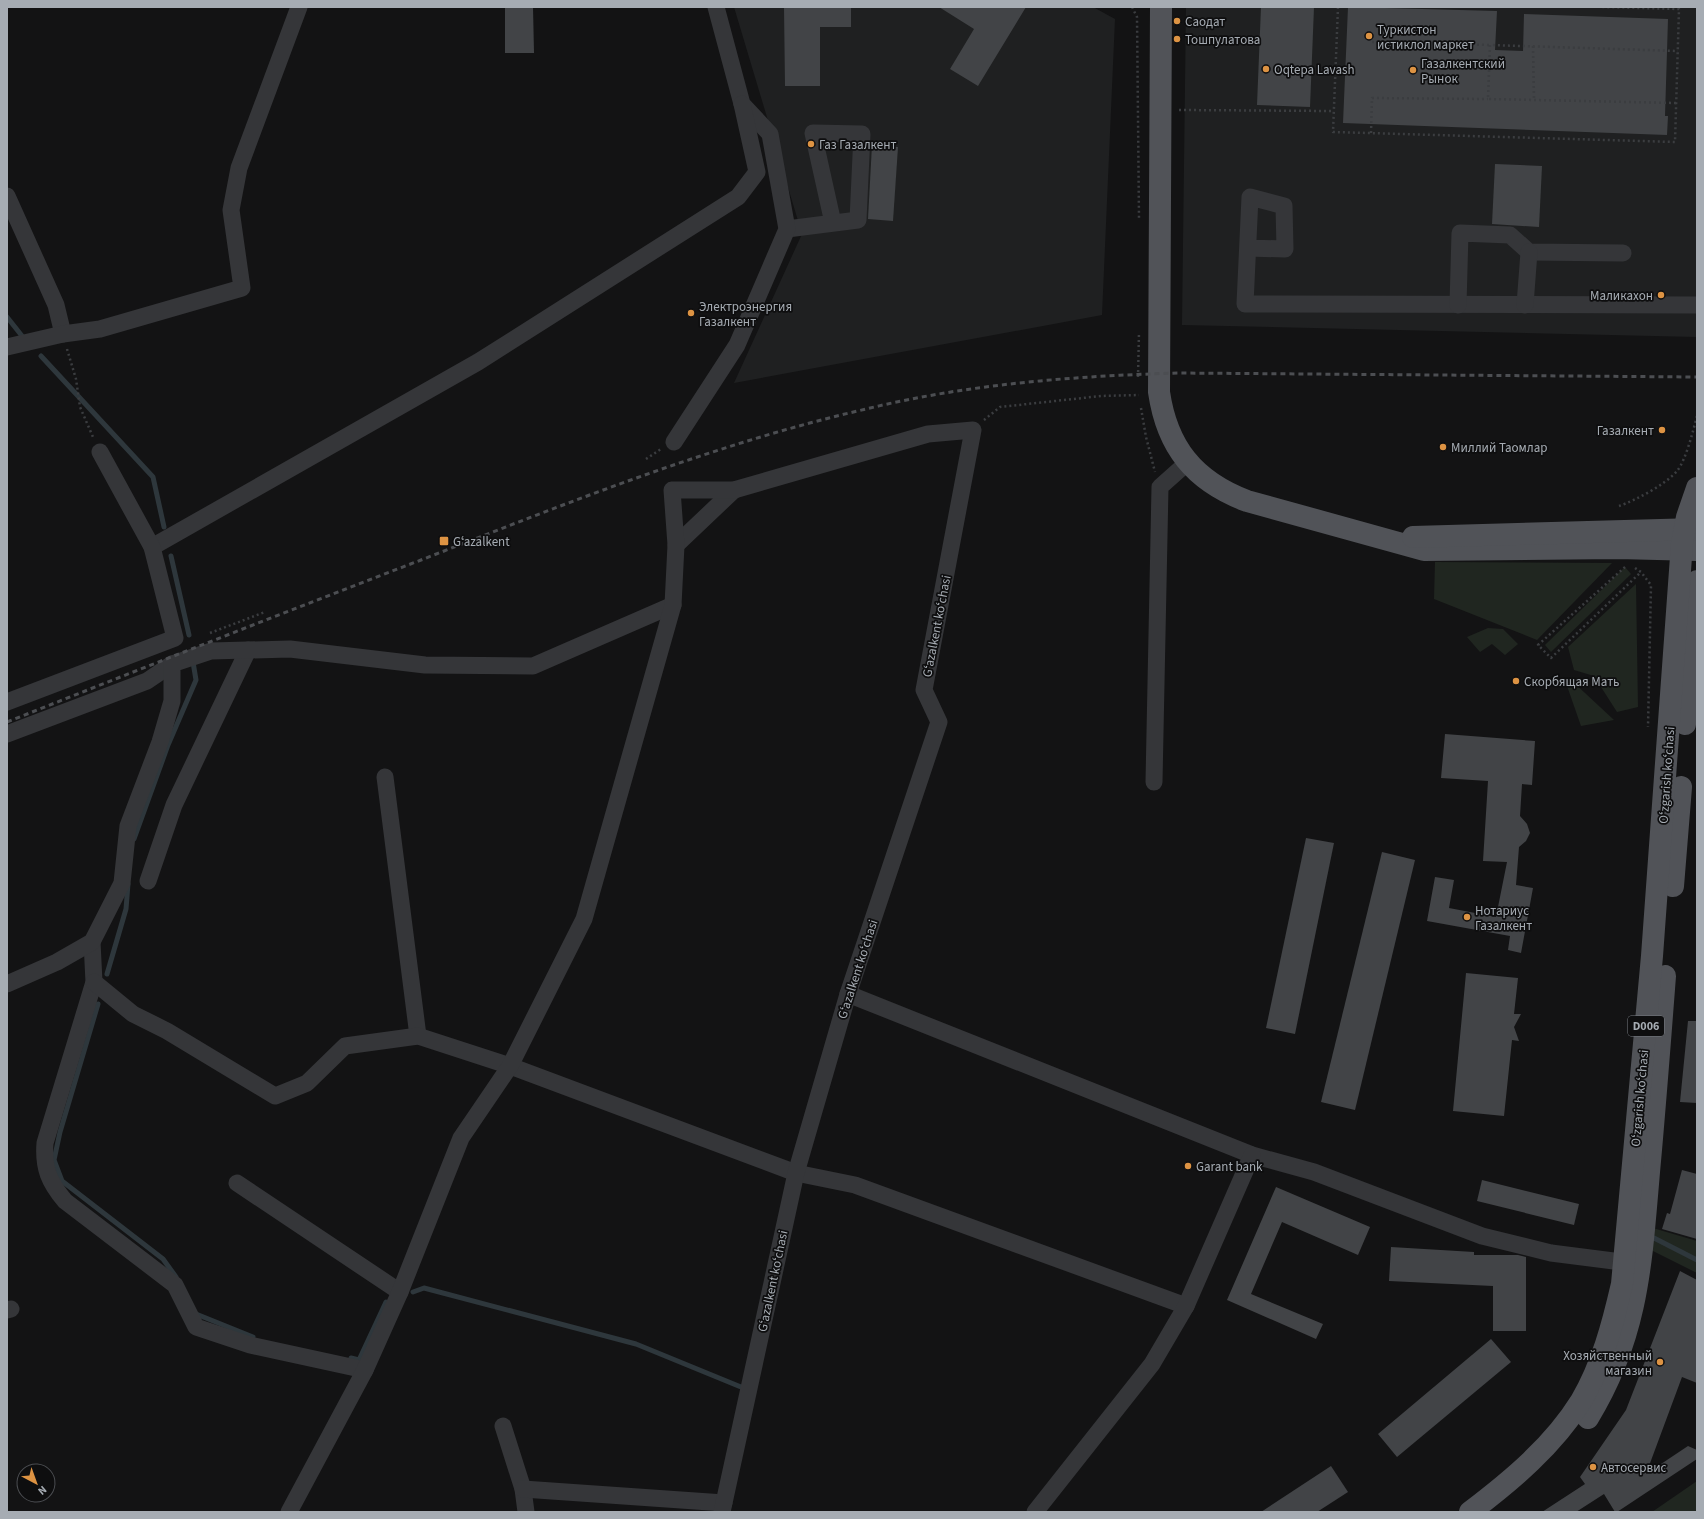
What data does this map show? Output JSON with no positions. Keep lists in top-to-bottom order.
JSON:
{
  "streets": {
    "main road": ["Oʻzgarish koʻchasi", "D006"],
    "street": ["Gʻazalkent koʻchasi"]
  },
  "places": {
    "other": [
      "Саодат",
      "Туркистон истиклол маркет",
      "Тошпулатова",
      "Oqtepa Lavash",
      "Газалкентский Рынок",
      "Газ Газалкент",
      "Маликахон",
      "Электроэнергия Газалкент",
      "Газалкент",
      "Миллий Таомлар",
      "Скорбящая Мать",
      "Нотариус Газалкент",
      "Garant bank",
      "Хозяйственный магазин",
      "Автосервис"
    ],
    "transit": ["Gʻazalkent"]
  },
  "north": "bottom right"
}
